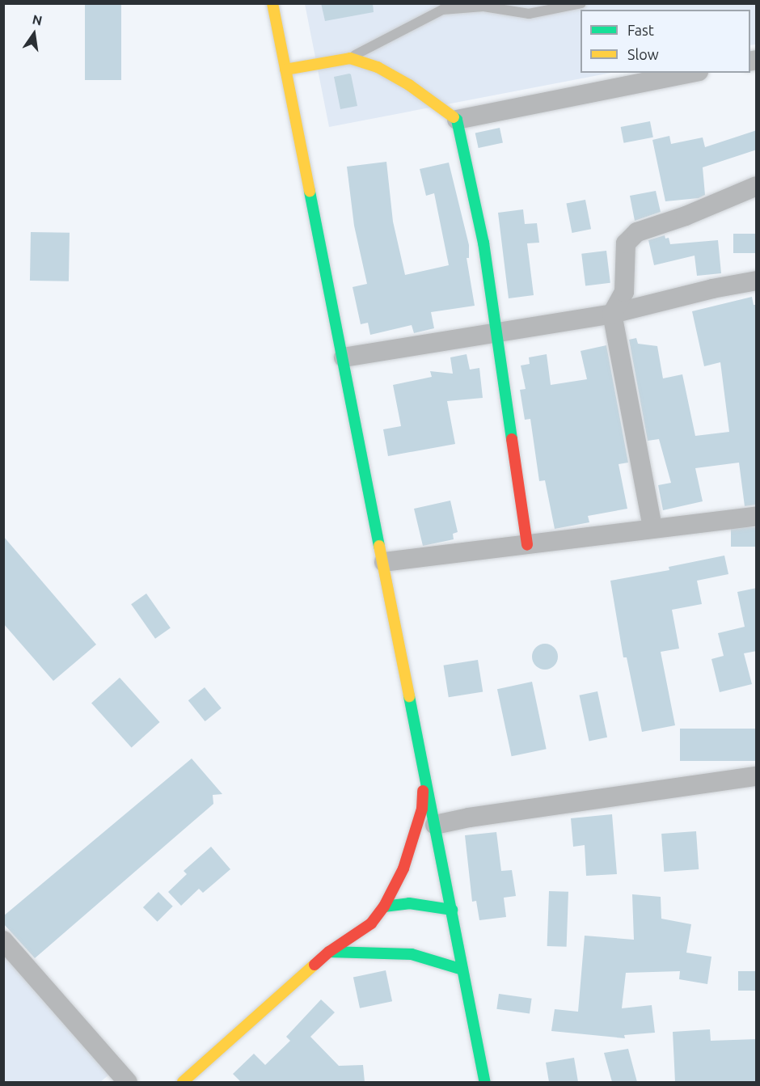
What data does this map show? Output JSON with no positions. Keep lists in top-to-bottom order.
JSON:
{
  "legend": ["Fast", "Slow"],
  "north": "top"
}
